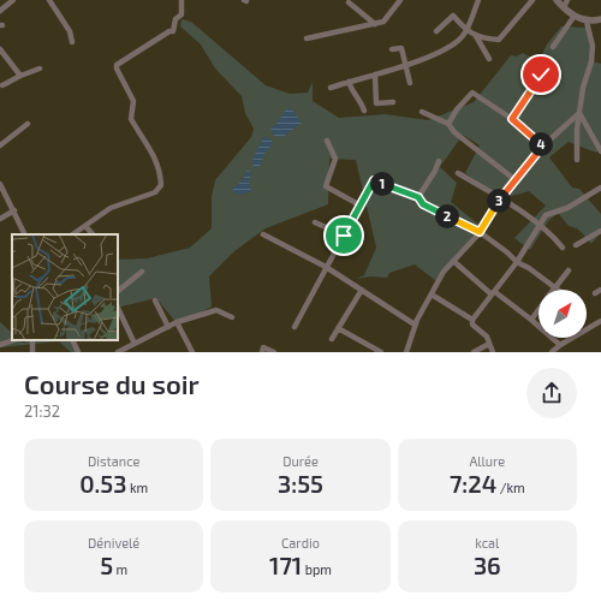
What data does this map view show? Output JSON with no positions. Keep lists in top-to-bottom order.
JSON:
{
  "north": "top right",
  "page": {
    "pins": [
      "4",
      "1",
      "3",
      "2"
    ],
    "heading": ["Course du soir", "21:32"],
    "stats": [
      ["Distance", "0.53 km"],
      ["Durée", "3:55"],
      ["Allure", "7:24 /km"],
      ["Dénivelé", "5 m"],
      ["Cardio", "171 bpm"],
      ["kcal", "36"]
    ]
  }
}
